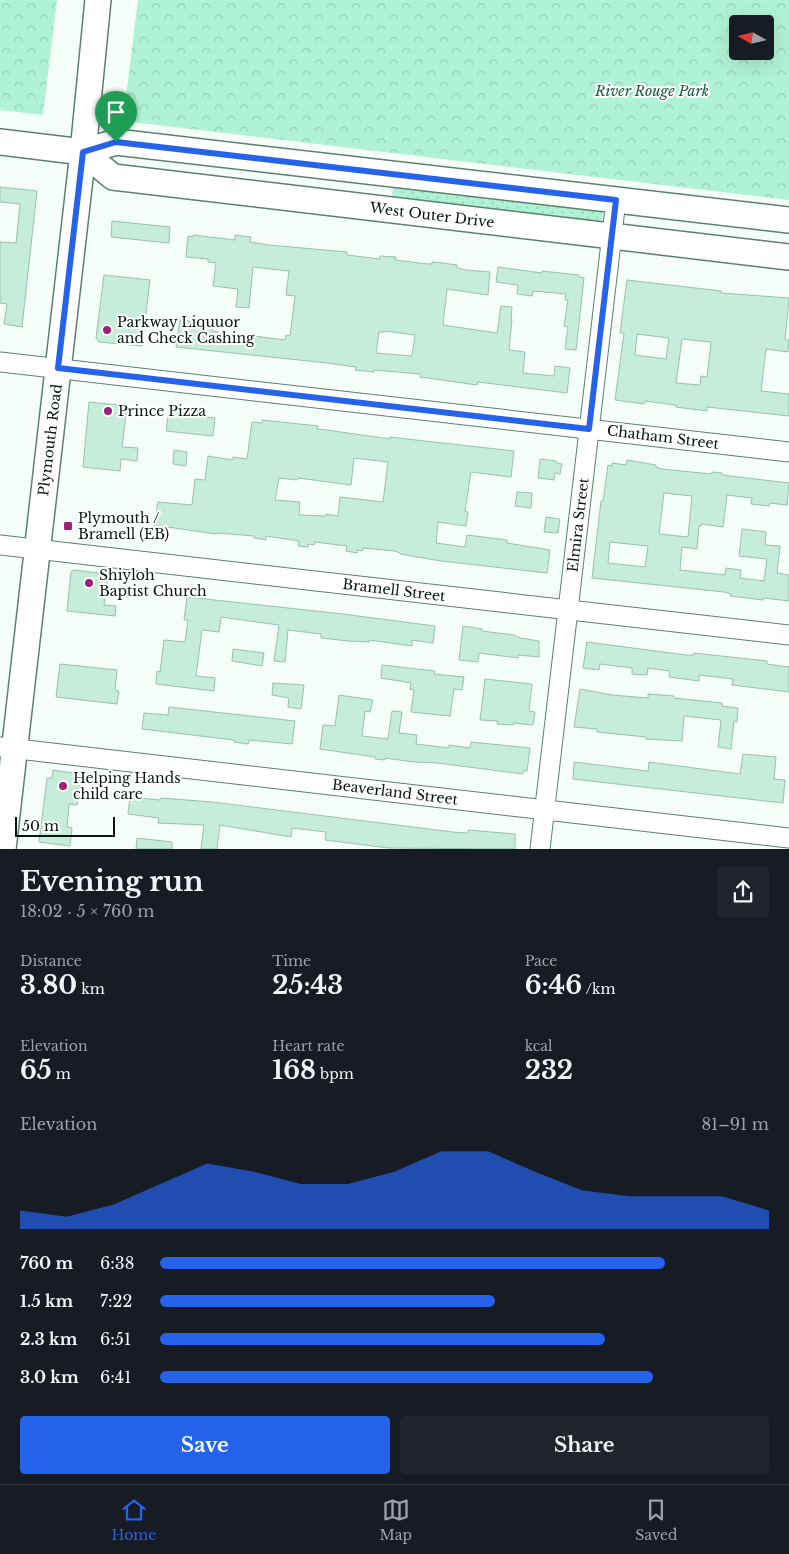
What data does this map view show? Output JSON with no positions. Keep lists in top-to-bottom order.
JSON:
{
  "streets": {
    "main road": ["West Outer Drive", "Plymouth Road"],
    "street": [
      "Chatham Street",
      "Elmira Street",
      "Bramell Street",
      "Beaverland Street"
    ]
  },
  "crossings": [
    ["West Outer Drive", "Plymouth Road"],
    ["West Outer Drive", "Elmira Street"],
    ["Chatham Street", "Plymouth Road"],
    ["Chatham Street", "Elmira Street"],
    ["Plymouth Road", "Bramell Street"],
    ["Plymouth Road", "Beaverland Street"],
    ["Elmira Street", "Bramell Street"],
    ["Elmira Street", "Beaverland Street"]
  ],
  "parks": ["River Rouge Park"],
  "places": {
    "other": [
      "Parkway Liquuor and Check Cashing",
      "Prince Pizza",
      "Shiyloh Baptist Church",
      "Helping Hands child care"
    ],
    "transit": ["Plymouth / Bramell (EB)"]
  },
  "scale_bar": "50 m",
  "north": "left",
  "page": {
    "scale": "50 m",
    "heading": ["Evening run", "18:02 · 5 × 760 m"],
    "stats": [
      ["Distance", "3.80 km"],
      ["Time", "25:43"],
      ["Pace", "6:46 /km"],
      ["Elevation", "65 m"],
      ["Heart rate", "168 bpm"],
      ["kcal", "232"]
    ],
    "chart": ["Elevation", "81–91 m"],
    "list": [
      {
        "name": "760 m",
        "note": "6:38"
      },
      {
        "name": "1.5 km",
        "note": "7:22"
      },
      {
        "name": "2.3 km",
        "note": "6:51"
      },
      {
        "name": "3.0 km",
        "note": "6:41"
      }
    ],
    "buttons": ["Save", "Share"],
    "tabs": ["Home", "Map", "Saved"]
  }
}
